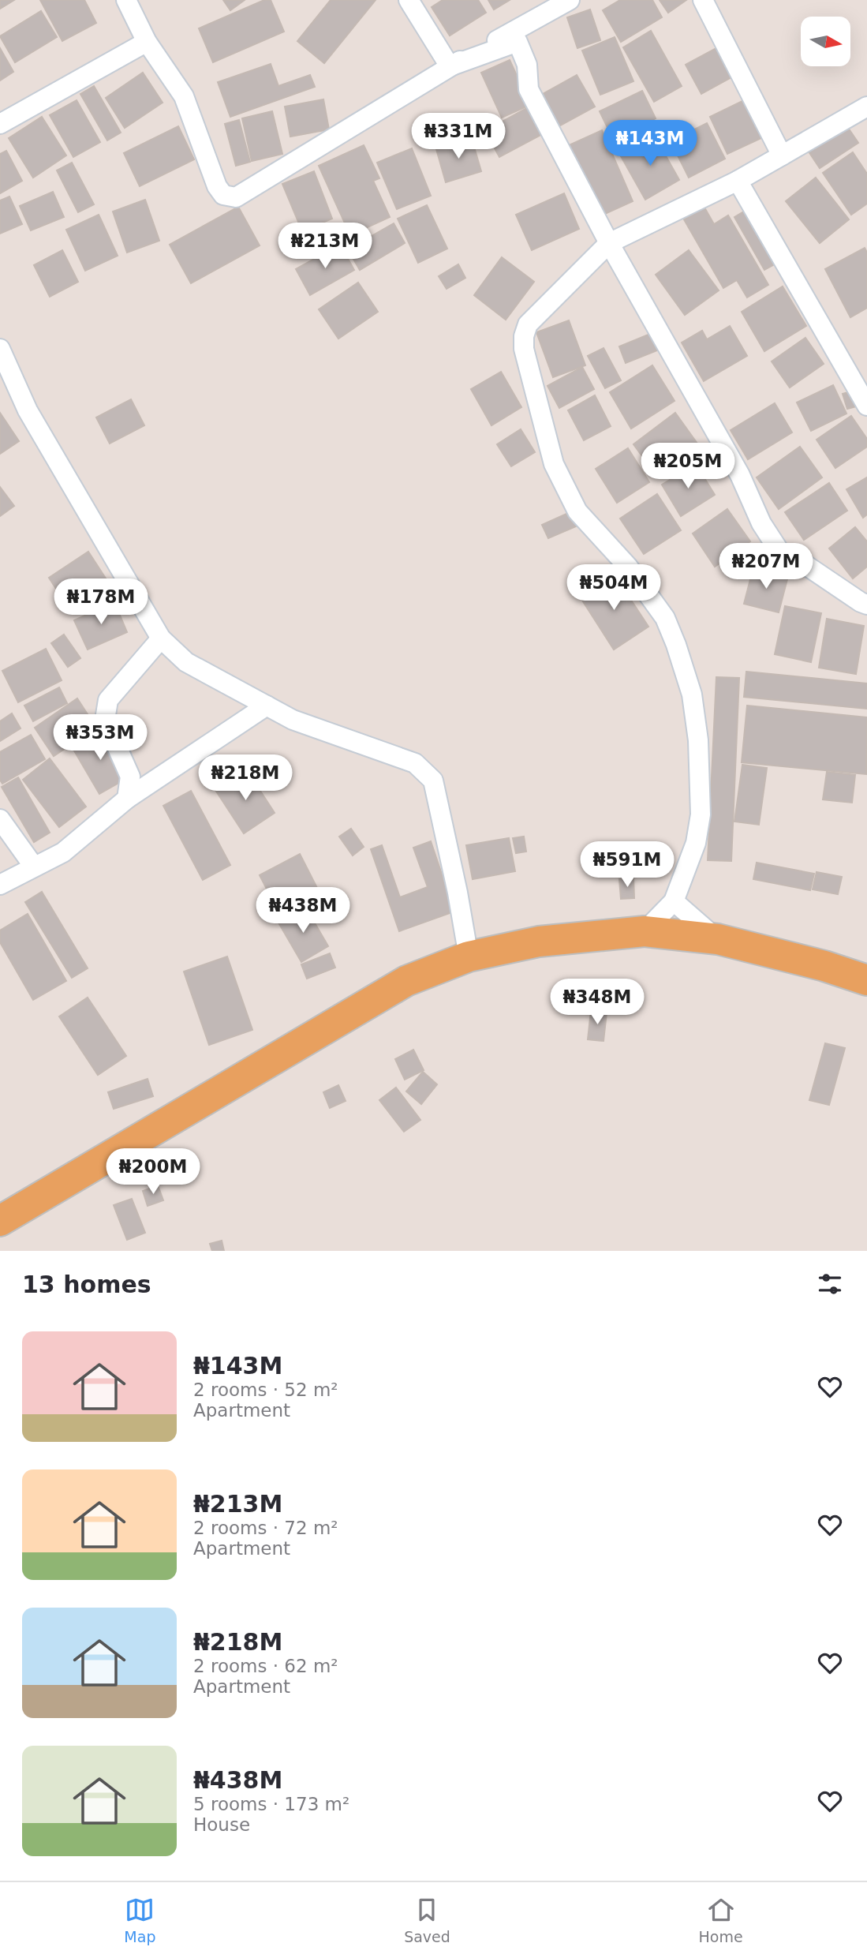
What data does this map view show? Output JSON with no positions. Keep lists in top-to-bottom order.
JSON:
{
  "north": "right",
  "page": {
    "price": [
      "₦331M",
      "₦143M",
      "₦213M",
      "₦205M",
      "₦207M",
      "₦504M",
      "₦178M",
      "₦353M",
      "₦218M",
      "₦591M",
      "₦438M",
      "₦348M",
      "₦200M"
    ],
    "heading": "13 homes",
    "list": [
      {
        "name": "₦143M",
        "note": "2 rooms · 52 m² · Apartment"
      },
      {
        "name": "₦213M",
        "note": "2 rooms · 72 m² · Apartment"
      },
      {
        "name": "₦218M",
        "note": "2 rooms · 62 m² · Apartment"
      },
      {
        "name": "₦438M",
        "note": "5 rooms · 173 m² · House"
      }
    ],
    "tabs": ["Map", "Saved", "Home"]
  }
}
